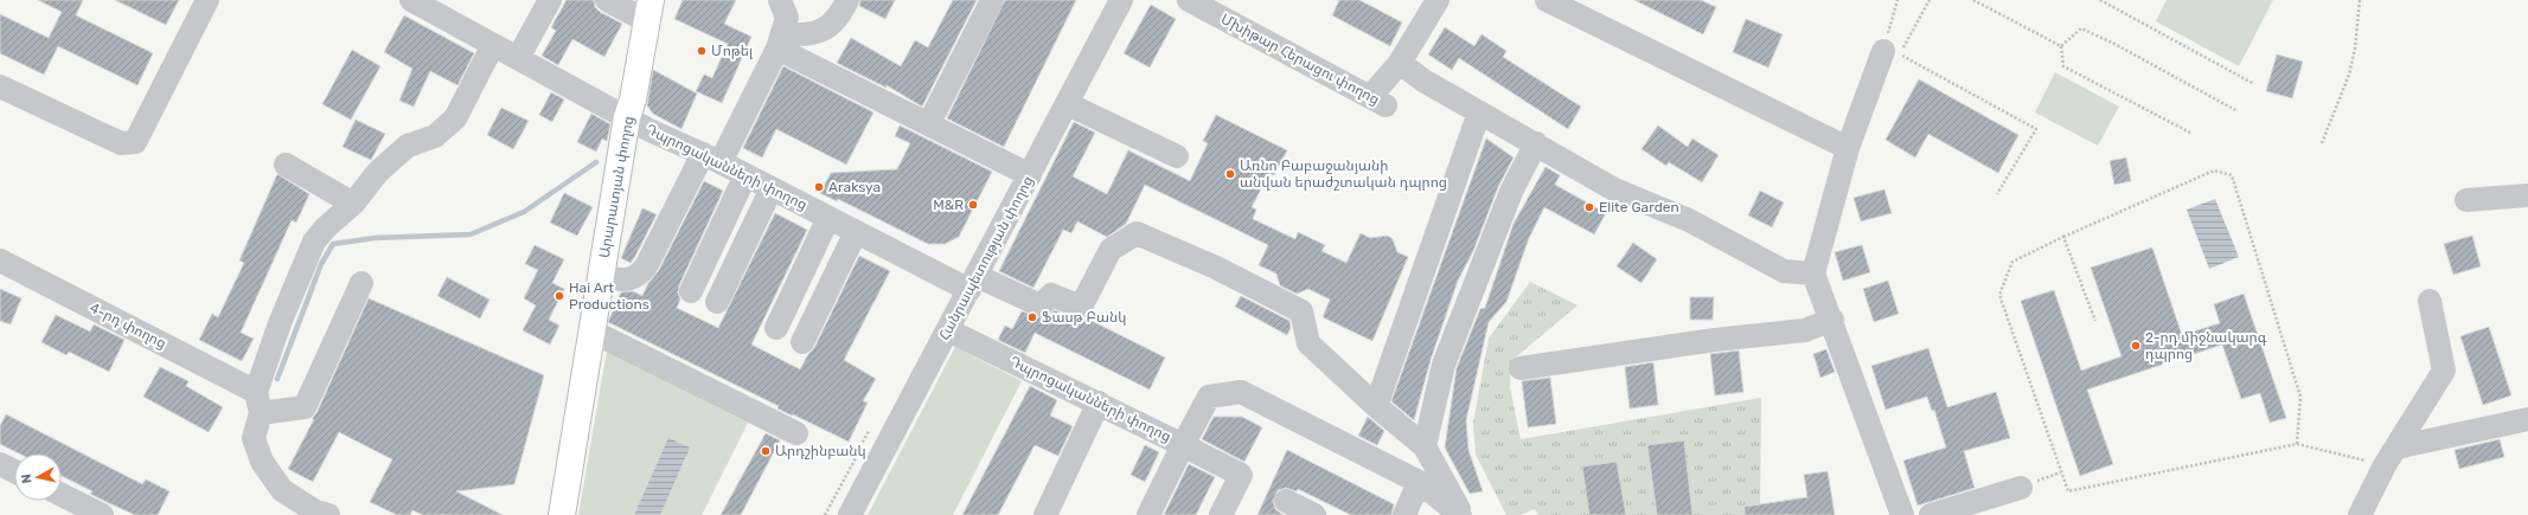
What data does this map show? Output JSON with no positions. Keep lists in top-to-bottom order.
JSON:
{
  "streets": {
    "main road": ["Արարատյան փողոց"],
    "street": [
      "Մխիթար Հերացու փողոց",
      "Դպրոցականների փողոց",
      "Հանրապետության փողոց",
      "4-րդ փողոց"
    ]
  },
  "crossings": [
    ["Դպրոցականների փողոց", "Արարատյան փողոց"],
    ["Դպրոցականների փողոց", "Հանրապետության փողոց"]
  ],
  "places": [
    "Մոթել",
    "Առնո Բաբաջանյանի անվան երաժշտական դպրոց",
    "Araksya",
    "M&R",
    "Elite Garden",
    "Hai Art Productions",
    "Ֆասթ Բանկ",
    "2-րդ միջնակարգ դպրոց",
    "Արդշինբանկ"
  ],
  "north": "left"
}
